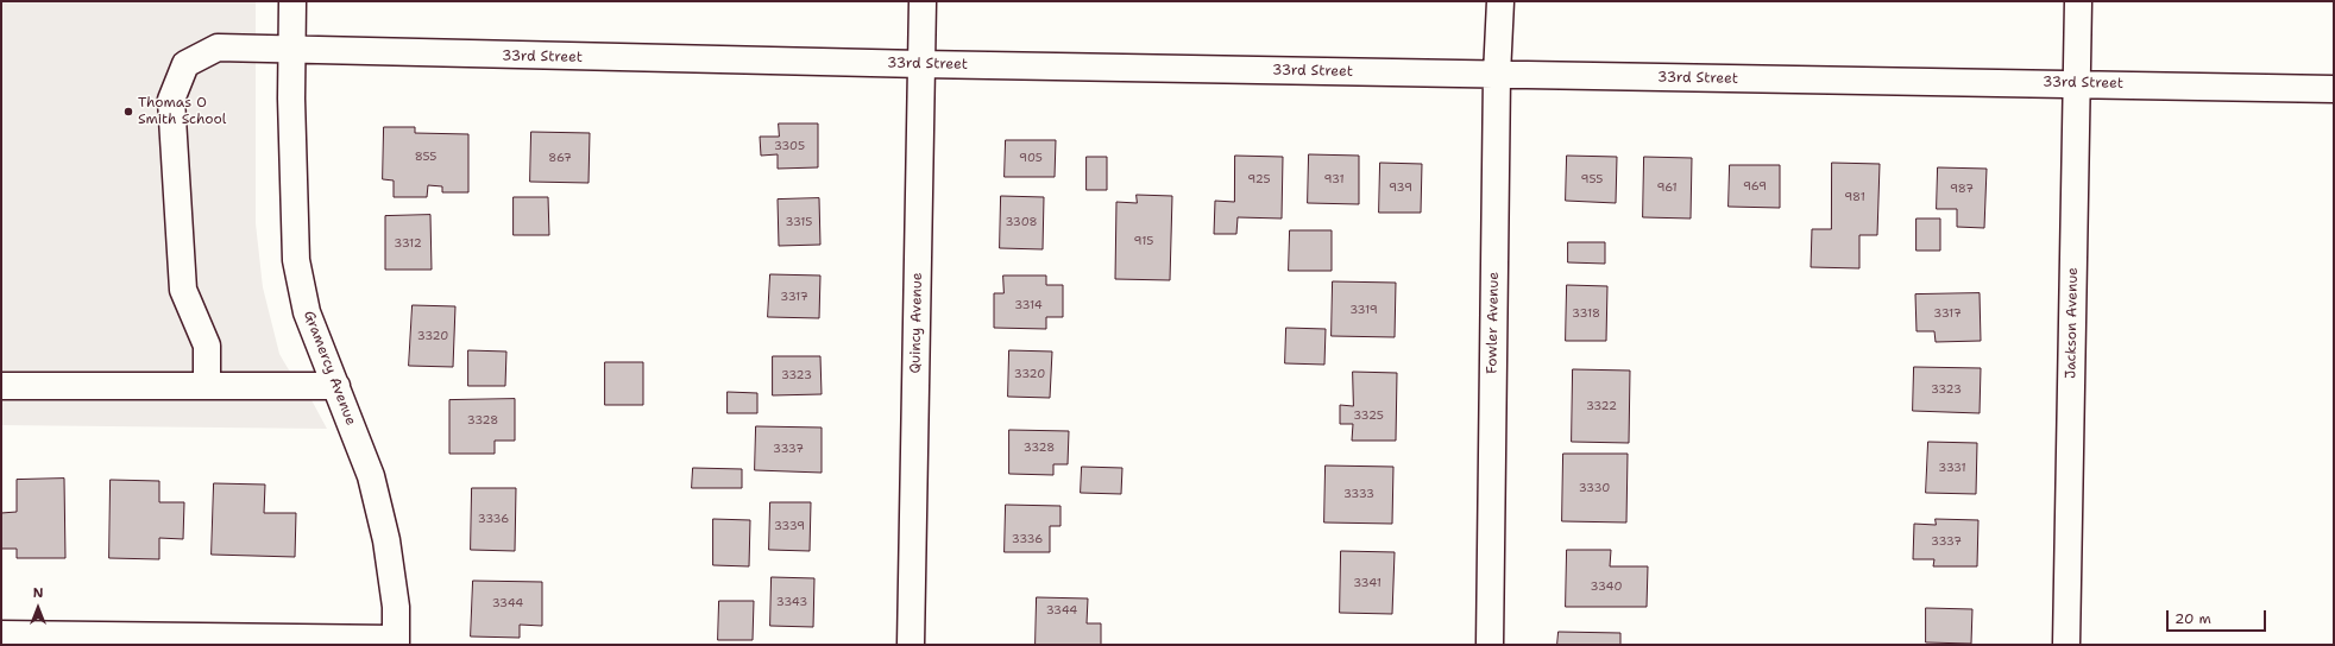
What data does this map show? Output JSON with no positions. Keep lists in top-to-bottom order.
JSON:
{
  "streets": {
    "street": [
      "33rd Street",
      "Quincy Avenue",
      "Fowler Avenue",
      "Jackson Avenue",
      "Gramercy Avenue"
    ]
  },
  "crossings": [
    ["33rd Street", "Quincy Avenue"],
    ["33rd Street", "Fowler Avenue"],
    ["33rd Street", "Jackson Avenue"],
    ["33rd Street", "Gramercy Avenue"]
  ],
  "places": ["Thomas O Smith School"],
  "house_numbers": [
    "3305",
    "855",
    "867",
    "905",
    "925",
    "931",
    "955",
    "969",
    "939",
    "961",
    "987",
    "981",
    "3315",
    "3308",
    "915",
    "3312",
    "3317",
    "3314",
    "3319",
    "3318",
    "3317",
    "3320",
    "3320",
    "3323",
    "3323",
    "3322",
    "3325",
    "3328",
    "3328",
    "3337",
    "3331",
    "3330",
    "3333",
    "3336",
    "3339",
    "3336",
    "3337",
    "3341",
    "3340",
    "3343",
    "3344",
    "3344"
  ],
  "scale_bar": "20 m",
  "north": "top"
}
